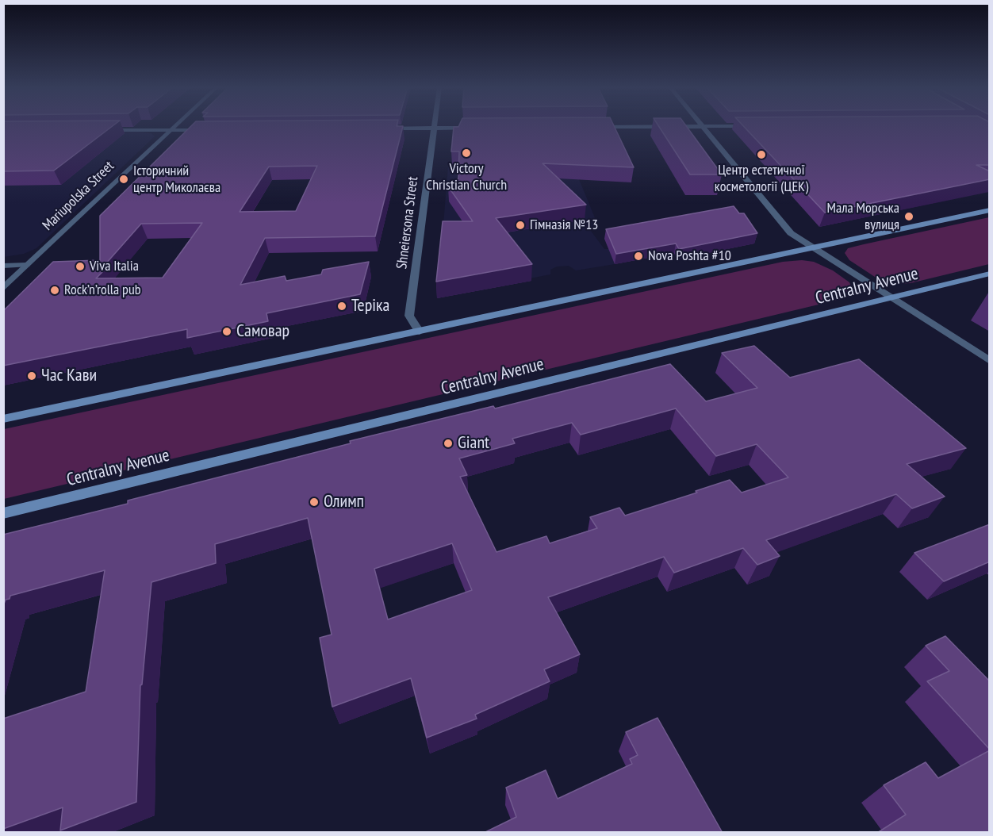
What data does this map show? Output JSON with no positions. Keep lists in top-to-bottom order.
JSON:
{
  "streets": {
    "main road": ["Centralny Avenue"],
    "street": ["Mariupolska Street", "Shneiersona Street"]
  },
  "places": [
    "Victory Christian Church",
    "Центр естетичної косметології (ЦЕК)",
    "Історичний центр Миколаєва",
    "Мала Морська вулиця",
    "Гімназія №13",
    "Nova Poshta #10",
    "Viva Italia",
    "Rock’n’rolla pub",
    "Теріка",
    "Самовар",
    "Час Кави",
    "Giant",
    "Олимп"
  ]
}
